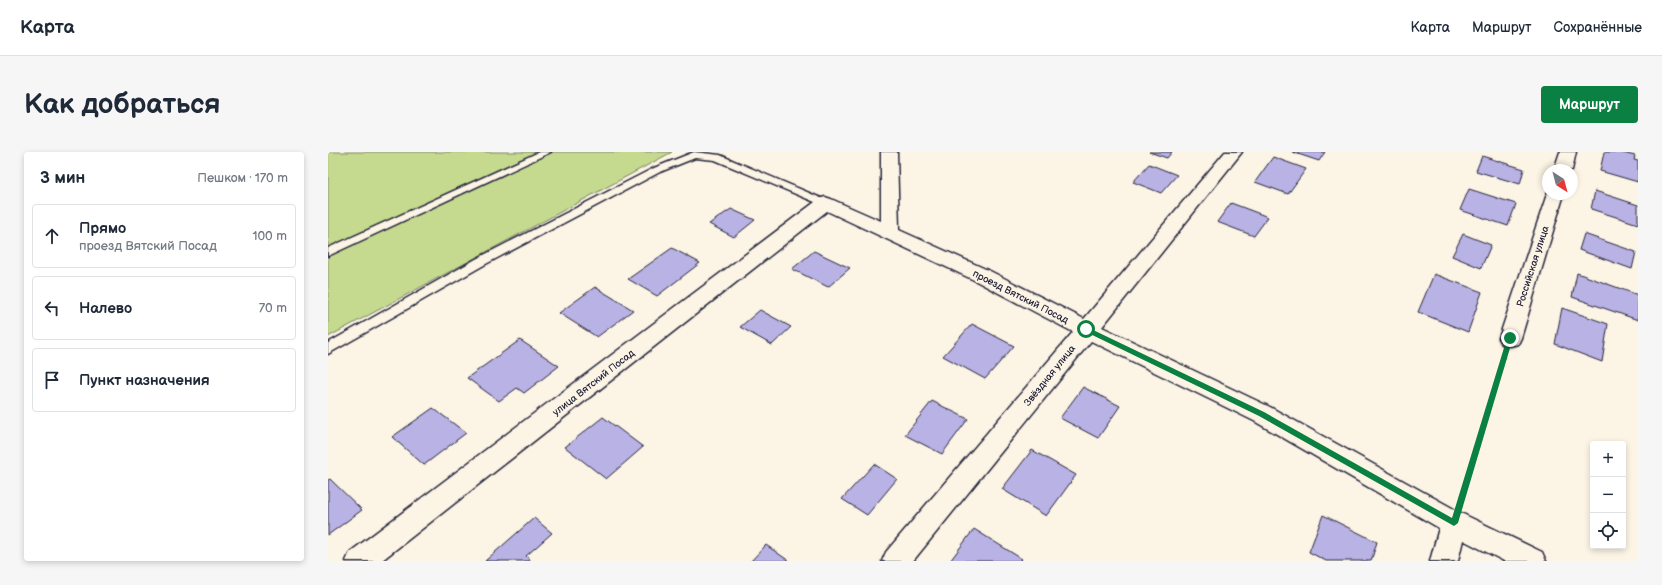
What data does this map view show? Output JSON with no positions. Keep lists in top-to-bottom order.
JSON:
{
  "streets": {
    "street": [
      "Российская улица",
      "проезд Вятский Посад",
      "Звёздная улица",
      "улица Вятский Посад"
    ]
  },
  "crossings": [
    ["проезд Вятский Посад", "Звёздная улица"],
    ["проезд Вятский Посад", "улица Вятский Посад"]
  ],
  "north": "bottom right",
  "page": {
    "header": "Карта",
    "nav": ["Карта", "Маршрут", "Сохранённые"],
    "buttons": "Маршрут",
    "title": "Как добраться",
    "heading": ["3 мин", "Пешком · 170 m"],
    "list": [
      ["Прямо", "проезд Вятский Посад", "100 m"],
      ["Налево", "70 m"],
      "Пункт назначения"
    ],
    "map_buttons": ["+", "−"]
  }
}
